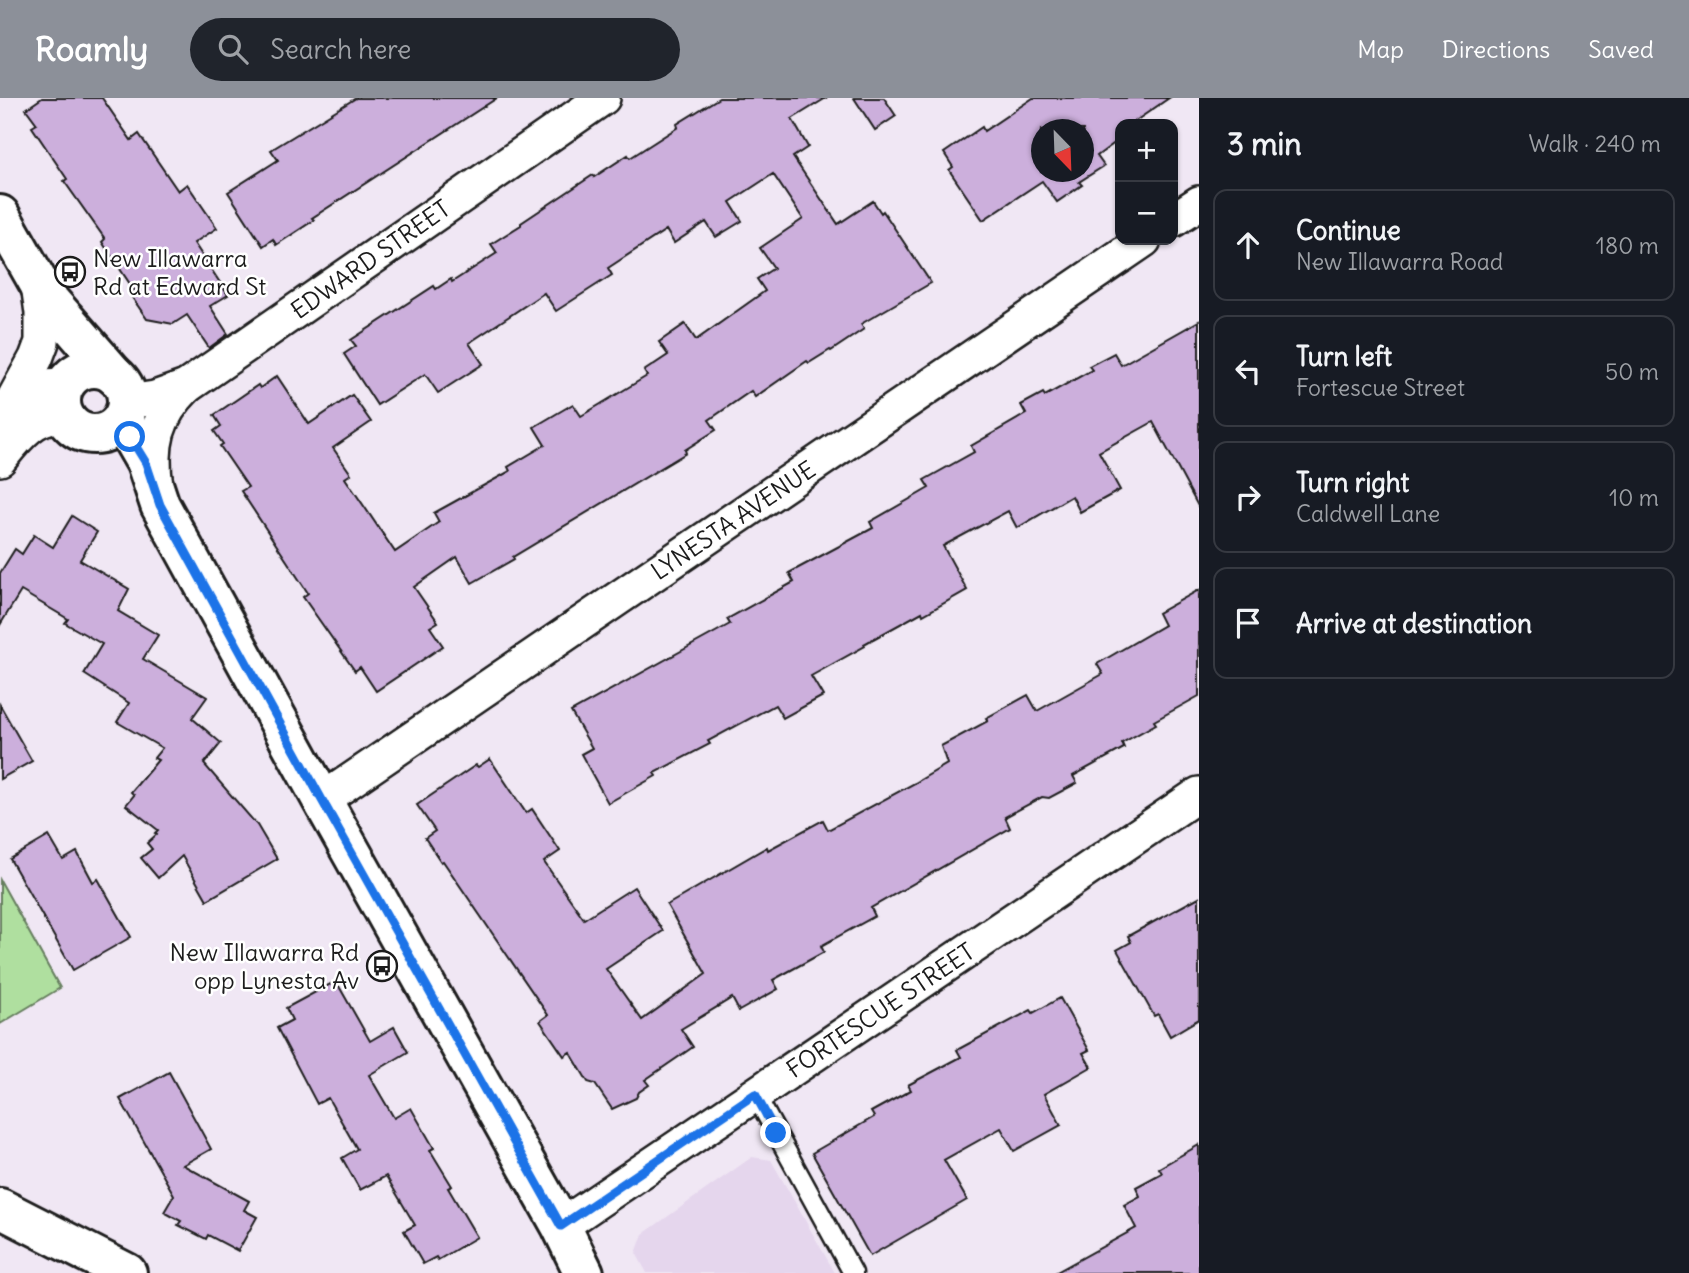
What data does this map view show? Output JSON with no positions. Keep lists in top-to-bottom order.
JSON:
{
  "streets": {
    "street": ["EDWARD STREET", "LYNESTA AVENUE", "FORTESCUE STREET"]
  },
  "places": {
    "bus stop": ["New Illawarra Rd at Edward St", "New Illawarra Rd opp Lynesta Av"]
  },
  "north": "bottom right",
  "page": {
    "header": "Roamly",
    "search": "Search here",
    "nav": ["Map", "Directions", "Saved"],
    "heading": ["3 min", "Walk · 240 m"],
    "map_buttons": ["+", "−"],
    "list": [
      ["Continue", "New Illawarra Road", "180 m"],
      ["Turn left", "Fortescue Street", "50 m"],
      ["Turn right", "Caldwell Lane", "10 m"],
      "Arrive at destination"
    ]
  }
}
